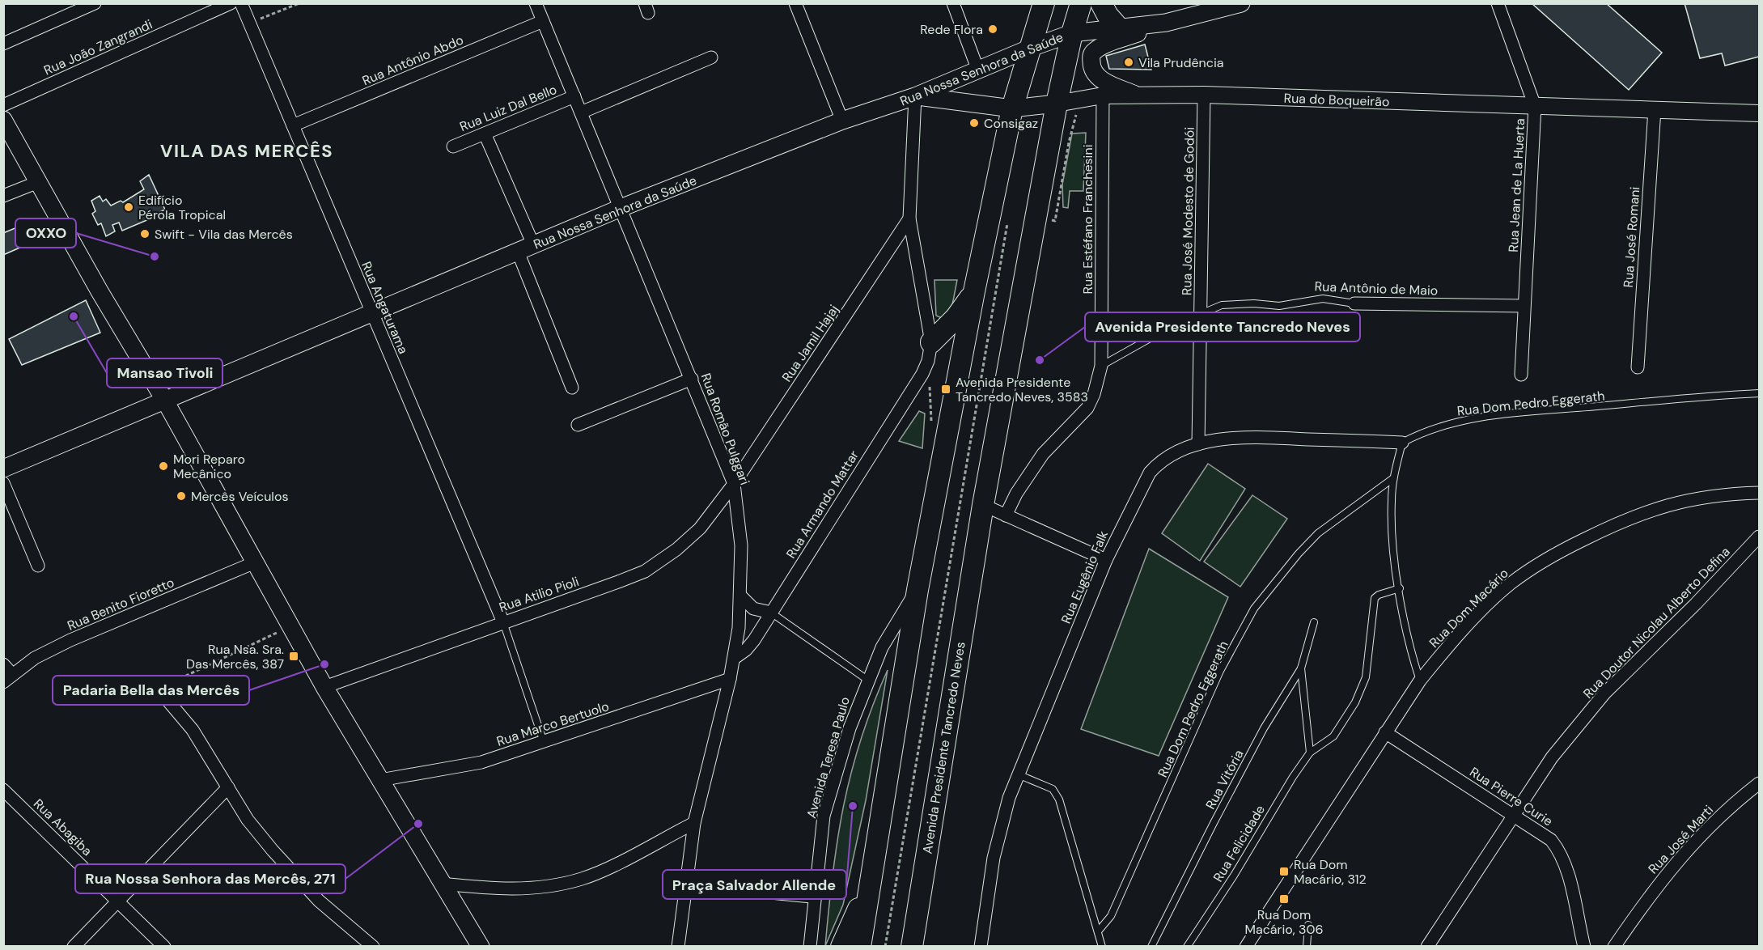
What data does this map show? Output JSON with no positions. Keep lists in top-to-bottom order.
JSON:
{
  "streets": {
    "highway": ["Avenida Presidente Tancredo Neves"],
    "main road": ["Rua Nossa Senhora da Saúde", "Rua do Boqueirão"],
    "street": [
      "Rua João Zangrandi",
      "Rua Antônio Abdo",
      "Rua Luiz Dal Bello",
      "Rua Jean de La Huerta",
      "Rua José Modesto de Godói",
      "Rua Estéfano Franchesini",
      "Rua José Romani",
      "Rua Antônio de Maio",
      "Rua Angaturama",
      "Rua Jamil Hajaj",
      "Rua Romão Pulggari",
      "Rua Armando Mattar",
      "Rua Eugênio Falk",
      "Rua Atilio Pioli",
      "Rua Benito Fioretto",
      "Rua Dom Macário",
      "Rua Doutor Nicolau Alberto Defina",
      "Rua Marco Bertuolo",
      "Avenida Teresa Paulo",
      "Rua Pierre Curie",
      "Rua Abagiba",
      "Rua José Marti"
    ],
    "lane": ["Rua Dom Pedro Eggerath", "Rua Vitória", "Rua Felicidade"]
  },
  "crossings": [
    ["Rua Antônio Abdo", "Rua Angaturama"],
    ["Rua Antônio Abdo", "Rua Romão Pulggari"],
    ["Rua Nossa Senhora da Saúde", "Rua do Boqueirão"],
    ["Rua Nossa Senhora da Saúde", "Rua Angaturama"],
    ["Rua Nossa Senhora da Saúde", "Rua Romão Pulggari"],
    ["Rua Nossa Senhora da Saúde", "Avenida Presidente Tancredo Neves"],
    ["Rua do Boqueirão", "Rua Jean de La Huerta"],
    ["Rua do Boqueirão", "Rua José Modesto de Godói"],
    ["Rua do Boqueirão", "Rua Estéfano Franchesini"],
    ["Rua do Boqueirão", "Rua José Romani"],
    ["Rua do Boqueirão", "Avenida Presidente Tancredo Neves"],
    ["Rua Luiz Dal Bello", "Rua Romão Pulggari"],
    ["Rua Jean de La Huerta", "Rua Antônio de Maio"],
    ["Rua José Modesto de Godói", "Rua Antônio de Maio"],
    ["Rua José Modesto de Godói", "Rua Eugênio Falk"],
    ["Rua Estéfano Franchesini", "Rua Antônio de Maio"],
    ["Rua Angaturama", "Rua Atilio Pioli"],
    ["Rua Jamil Hajaj", "Rua Romão Pulggari"],
    ["Rua Jamil Hajaj", "Rua Atilio Pioli"],
    ["Rua Dom Pedro Eggerath", "Rua Eugênio Falk"],
    ["Rua Romão Pulggari", "Rua Armando Mattar"],
    ["Rua Romão Pulggari", "Rua Atilio Pioli"],
    ["Rua Romão Pulggari", "Rua Marco Bertuolo"],
    ["Rua Dom Macário", "Rua Pierre Curie"],
    ["Rua Doutor Nicolau Alberto Defina", "Rua Pierre Curie"]
  ],
  "districts": ["VILA DAS MERCÊS"],
  "places": {
    "other": [
      "Rede Flora",
      "Vila Prudência",
      "Consigaz",
      "Edifício Pérola Tropical",
      "Swift - Vila das Mercês",
      "OXXO",
      "Mansao Tivoli",
      "Avenida Presidente Tancredo Neves",
      "Mori Reparo Mecânico",
      "Mercês Veículos",
      "Padaria Bella das Mercês",
      "Praça Salvador Allende",
      "Rua Nossa Senhora das Mercês, 271"
    ],
    "transit": [
      "Avenida Presidente Tancredo Neves, 3583",
      "Rua Nsa. Sra. Das Mercês, 387",
      "Rua Dom Macário, 312",
      "Rua Dom Macário, 306"
    ]
  }
}
